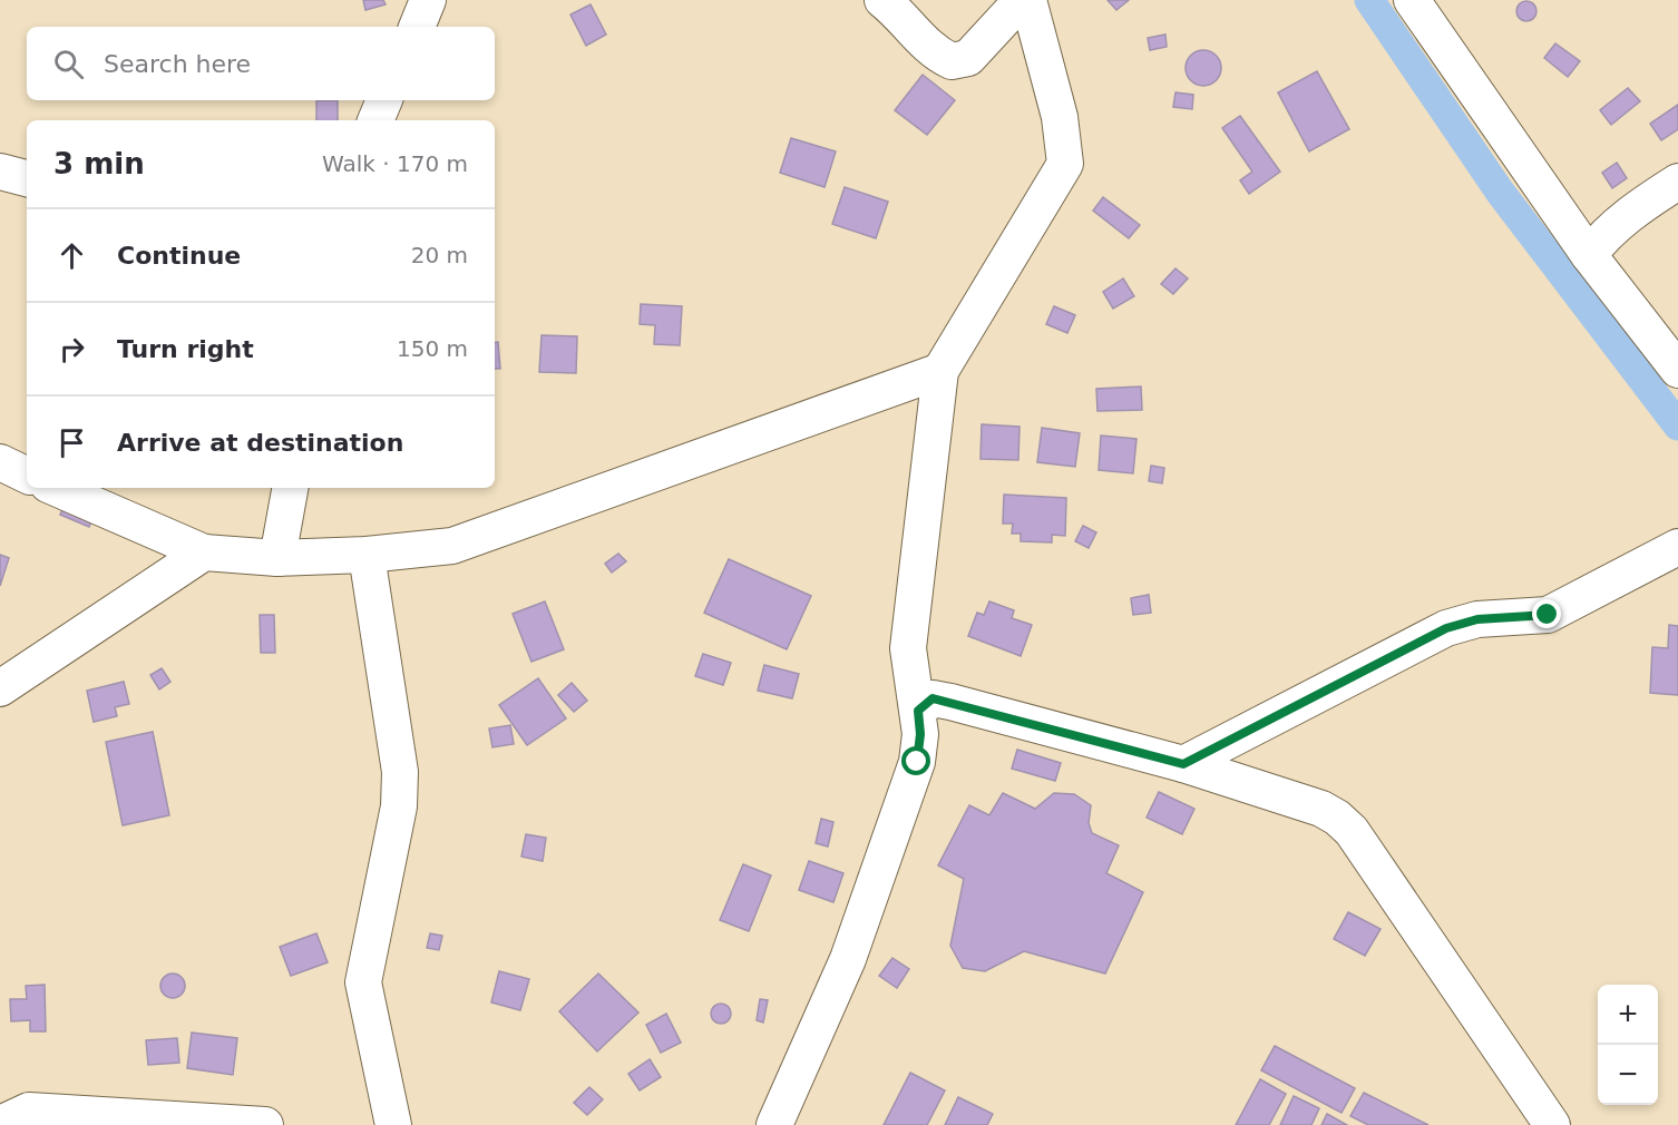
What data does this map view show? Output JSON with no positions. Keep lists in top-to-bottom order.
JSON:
{
  "page": {
    "search": "Search here",
    "heading": ["3 min", "Walk · 170 m"],
    "list": [
      ["Continue", "20 m"],
      ["Turn right", "150 m"],
      "Arrive at destination"
    ],
    "map_buttons": ["+", "−"]
  }
}
